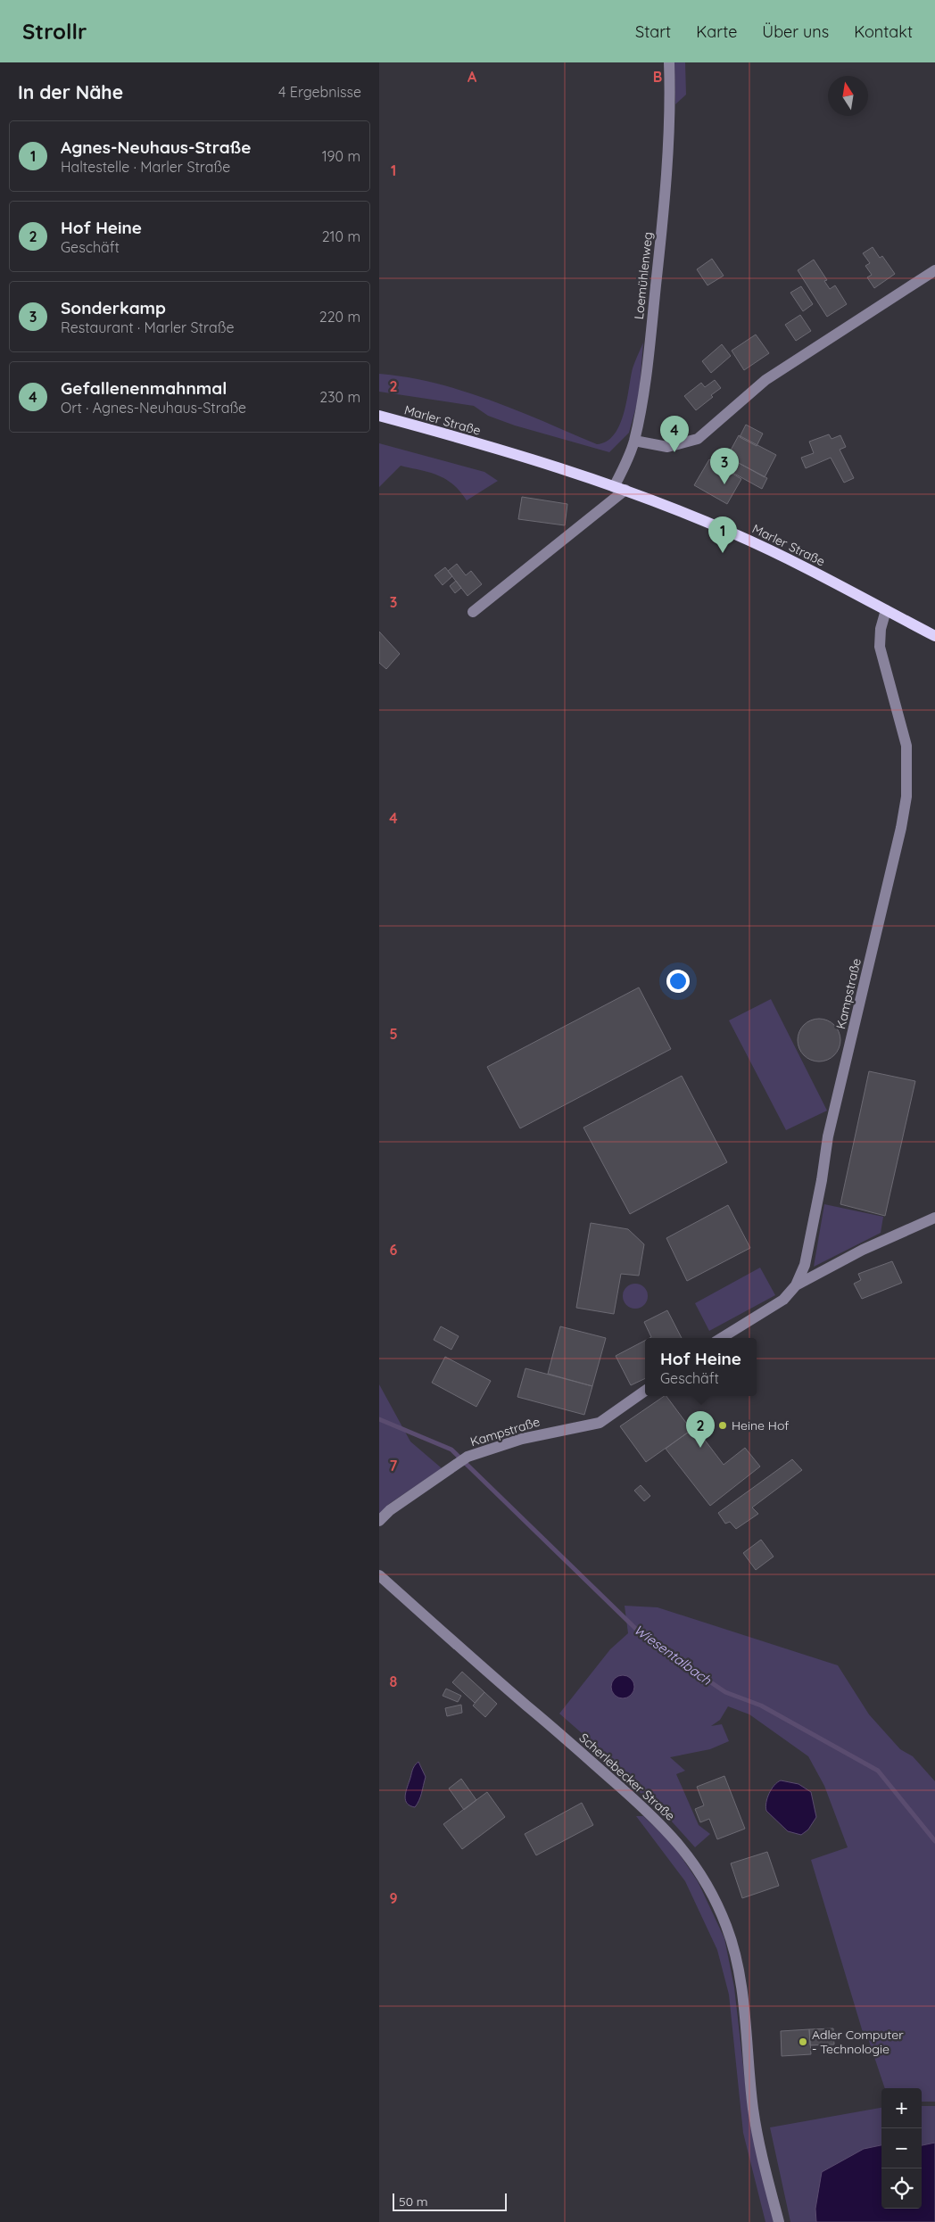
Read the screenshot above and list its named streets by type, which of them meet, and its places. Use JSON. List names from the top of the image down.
{
  "streets": {
    "main road": ["Marler Straße"],
    "street": ["Loemühlenweg", "Kampstraße", "Scherlebecker Straße"]
  },
  "crossings": [
    ["Loemühlenweg", "Marler Straße"],
    ["Marler Straße", "Kampstraße"]
  ],
  "water": ["Wiesentalbach"],
  "places": ["Heine Hof", "Adler Computer - Technologie"],
  "scale_bar": "50 m",
  "north": "top",
  "page": {
    "header": "Strollr",
    "nav": [
      "Start",
      "Karte",
      "Über uns",
      "Kontakt"
    ],
    "heading": ["In der Nähe", "4 Ergebnisse"],
    "list": [
      {
        "mark": "1",
        "name": "Agnes-Neuhaus-Straße",
        "note": "Haltestelle · Marler Straße",
        "value": "190 m"
      },
      {
        "mark": "2",
        "name": "Hof Heine",
        "note": "Geschäft",
        "value": "210 m"
      },
      {
        "mark": "3",
        "name": "Sonderkamp",
        "note": "Restaurant · Marler Straße",
        "value": "220 m"
      },
      {
        "mark": "4",
        "name": "Gefallenenmahnmal",
        "note": "Ort · Agnes-Neuhaus-Straße",
        "value": "230 m"
      }
    ],
    "pins": [
      "4",
      "3",
      "1",
      "2"
    ],
    "popup": ["Hof Heine", "Geschäft"],
    "map_buttons": ["+", "−"],
    "scale": "50 m"
  },
  "grid": {
    "columns": ["A", "B"],
    "rows": [
      "1",
      "2",
      "3",
      "4",
      "5",
      "6",
      "7",
      "8",
      "9"
    ]
  }
}
